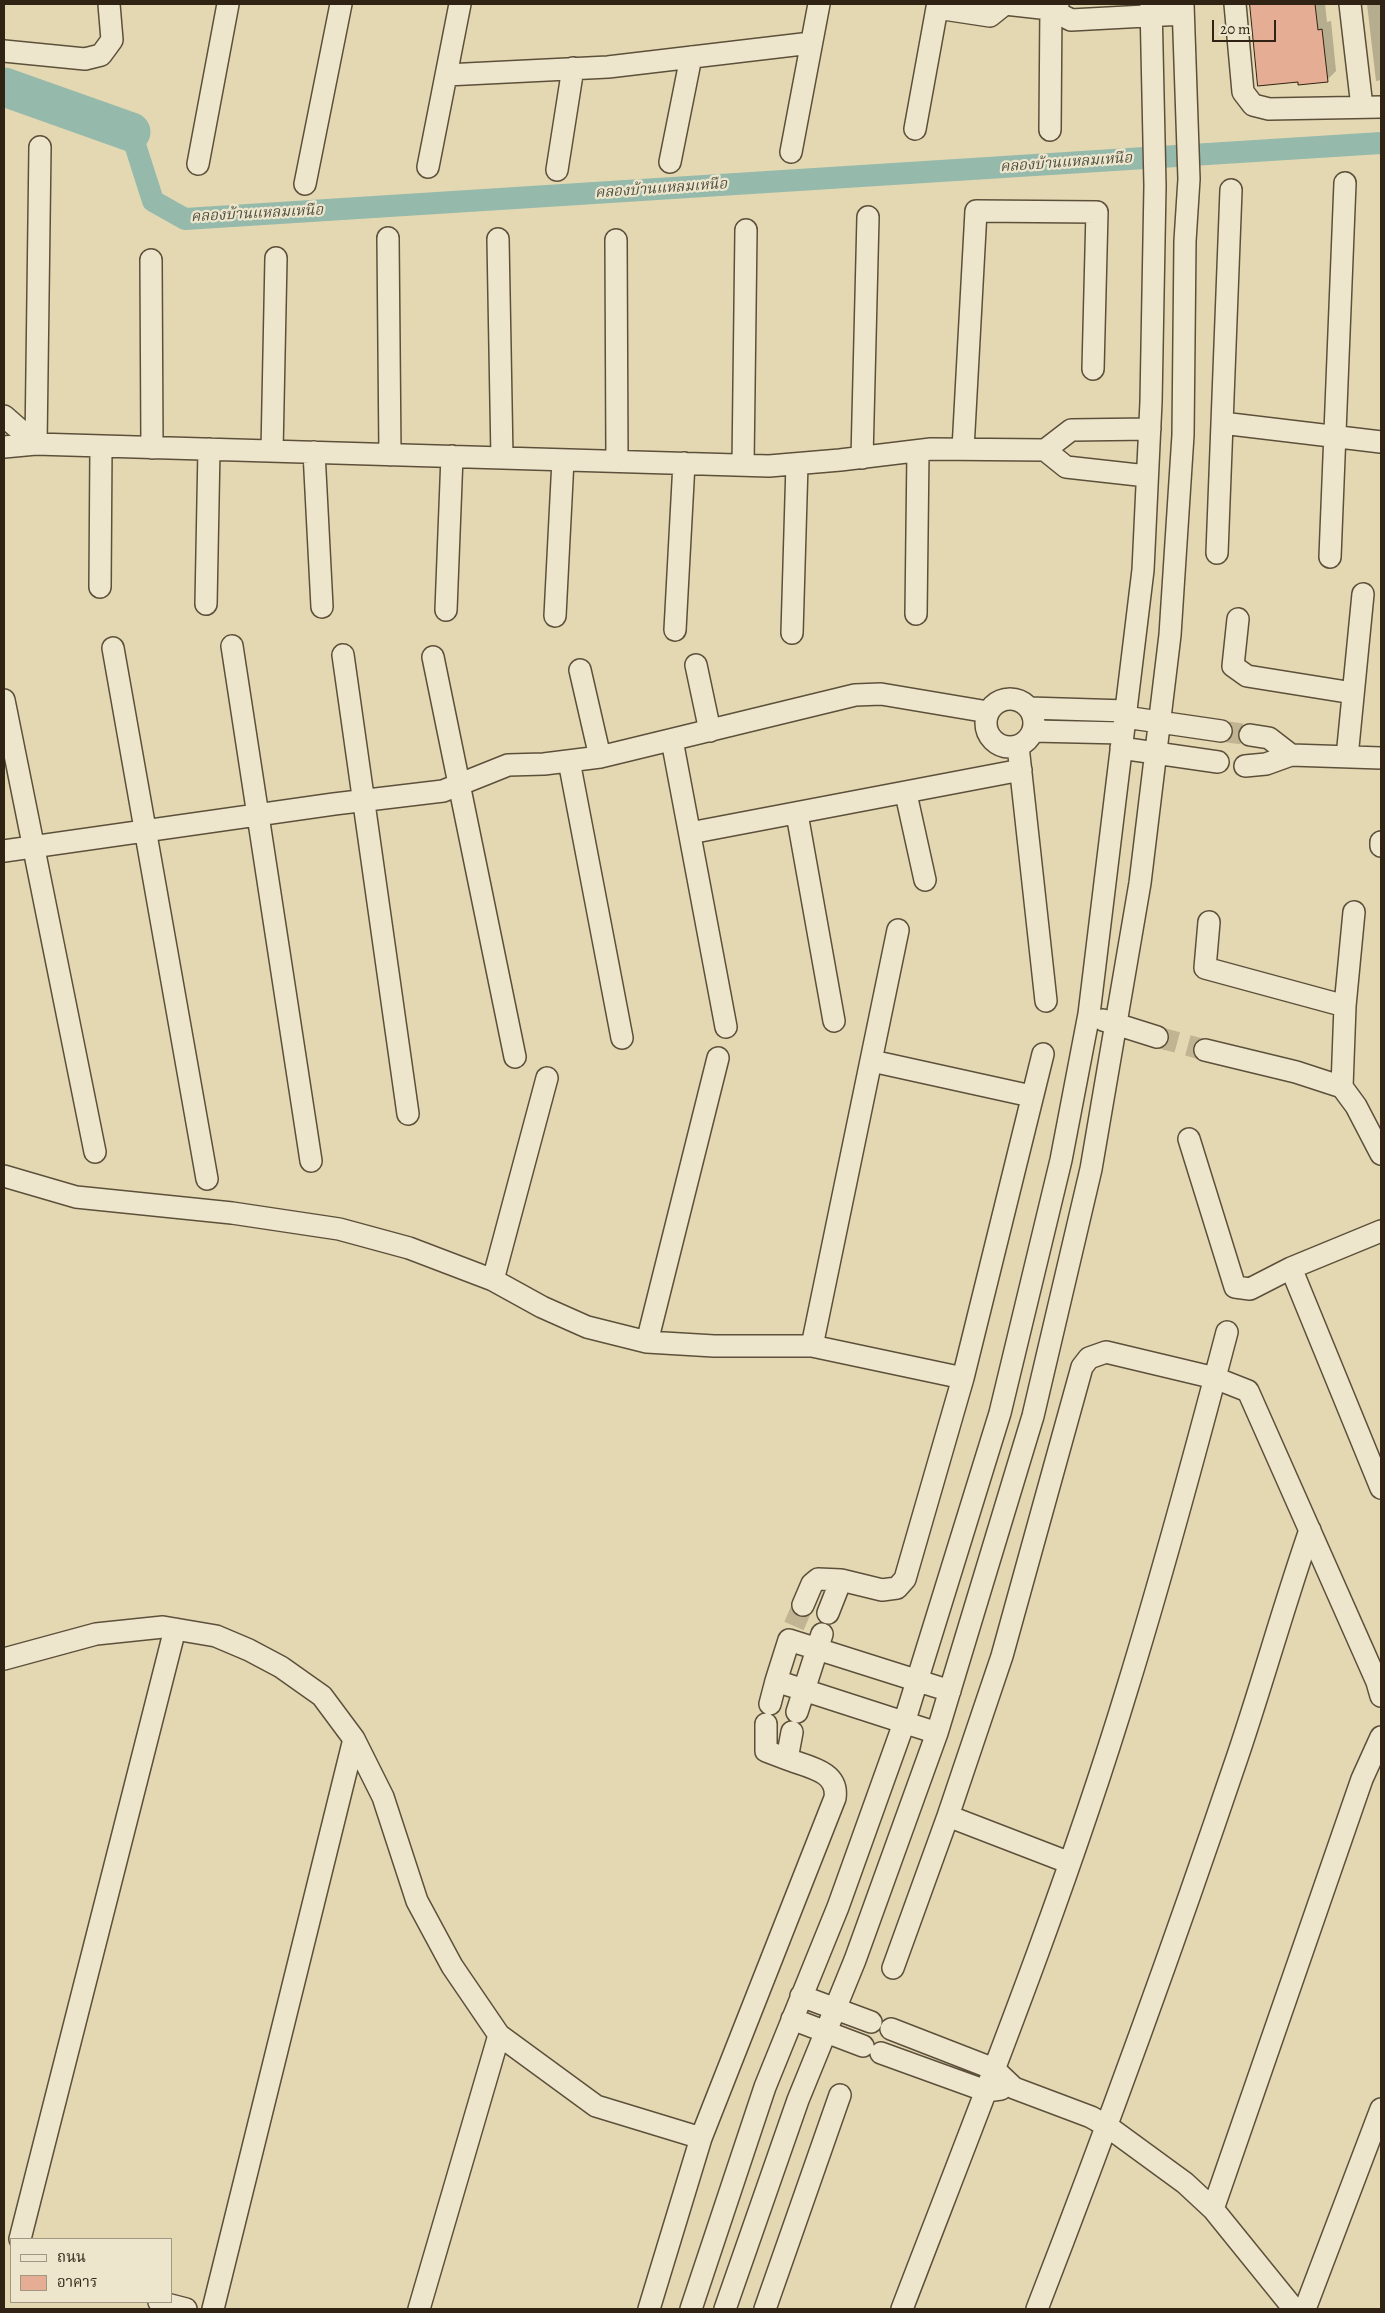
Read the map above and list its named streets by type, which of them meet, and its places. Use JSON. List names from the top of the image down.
{
  "water": ["คลองบ้านแหลมเหนือ"],
  "legend": ["ถนน", "อาคาร"],
  "scale_bar": "20 m"
}
